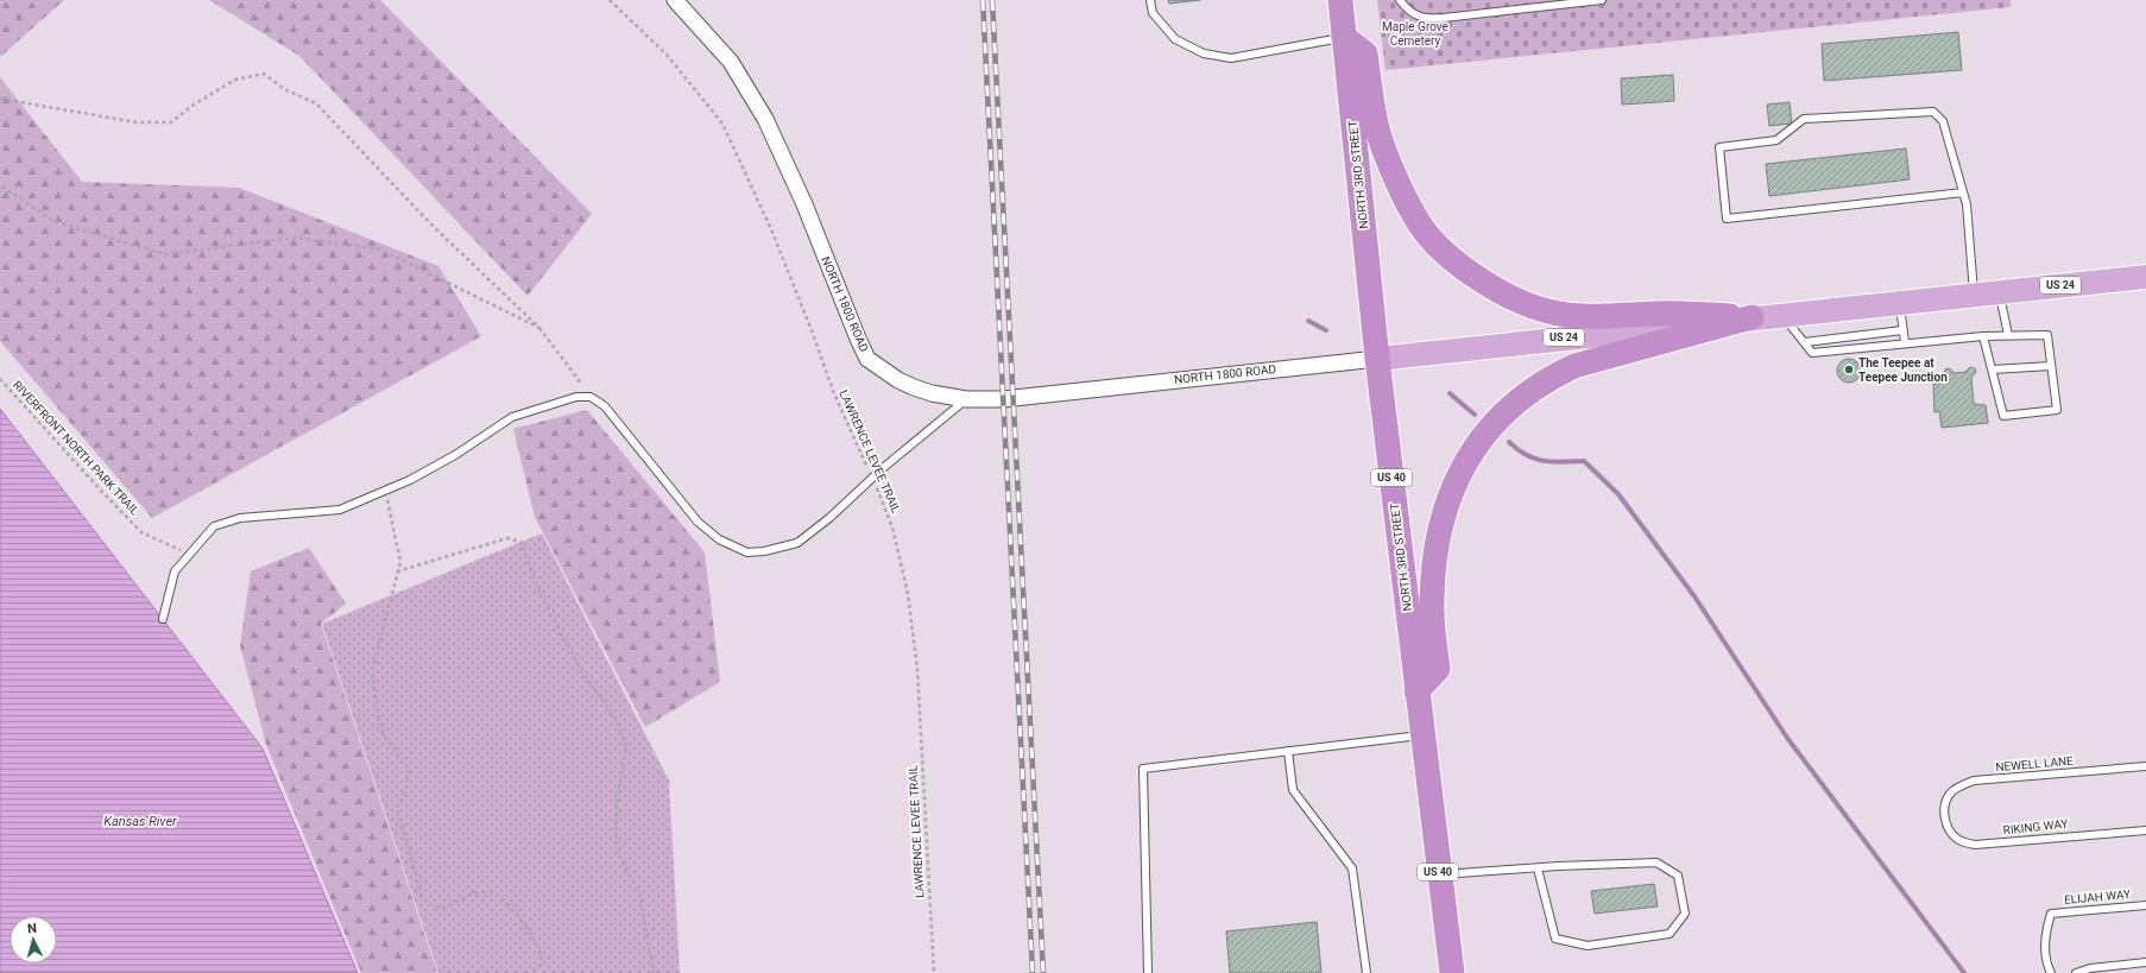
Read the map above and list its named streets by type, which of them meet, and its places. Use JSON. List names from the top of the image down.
{
  "streets": {
    "highway": ["NORTH 3RD STREET", "US 40"],
    "main road": ["US 24"],
    "street": ["NORTH 1800 ROAD"],
    "lane": ["NEWELL LANE", "RIKING WAY", "ELIJAH WAY"],
    "path": ["RIVERFRONT NORTH PARK TRAIL", "LAWRENCE LEVEE TRAIL"]
  },
  "crossings": [
    ["NORTH 3RD STREET", "US 24"],
    ["NORTH 3RD STREET", "NORTH 1800 ROAD"],
    ["US 24", "NORTH 1800 ROAD"],
    ["NEWELL LANE", "RIKING WAY"]
  ],
  "water": ["Kansas River"],
  "parks": ["Maple Grove Cemetery"],
  "places": ["The Teepee at Teepee Junction"],
  "north": "top"
}
